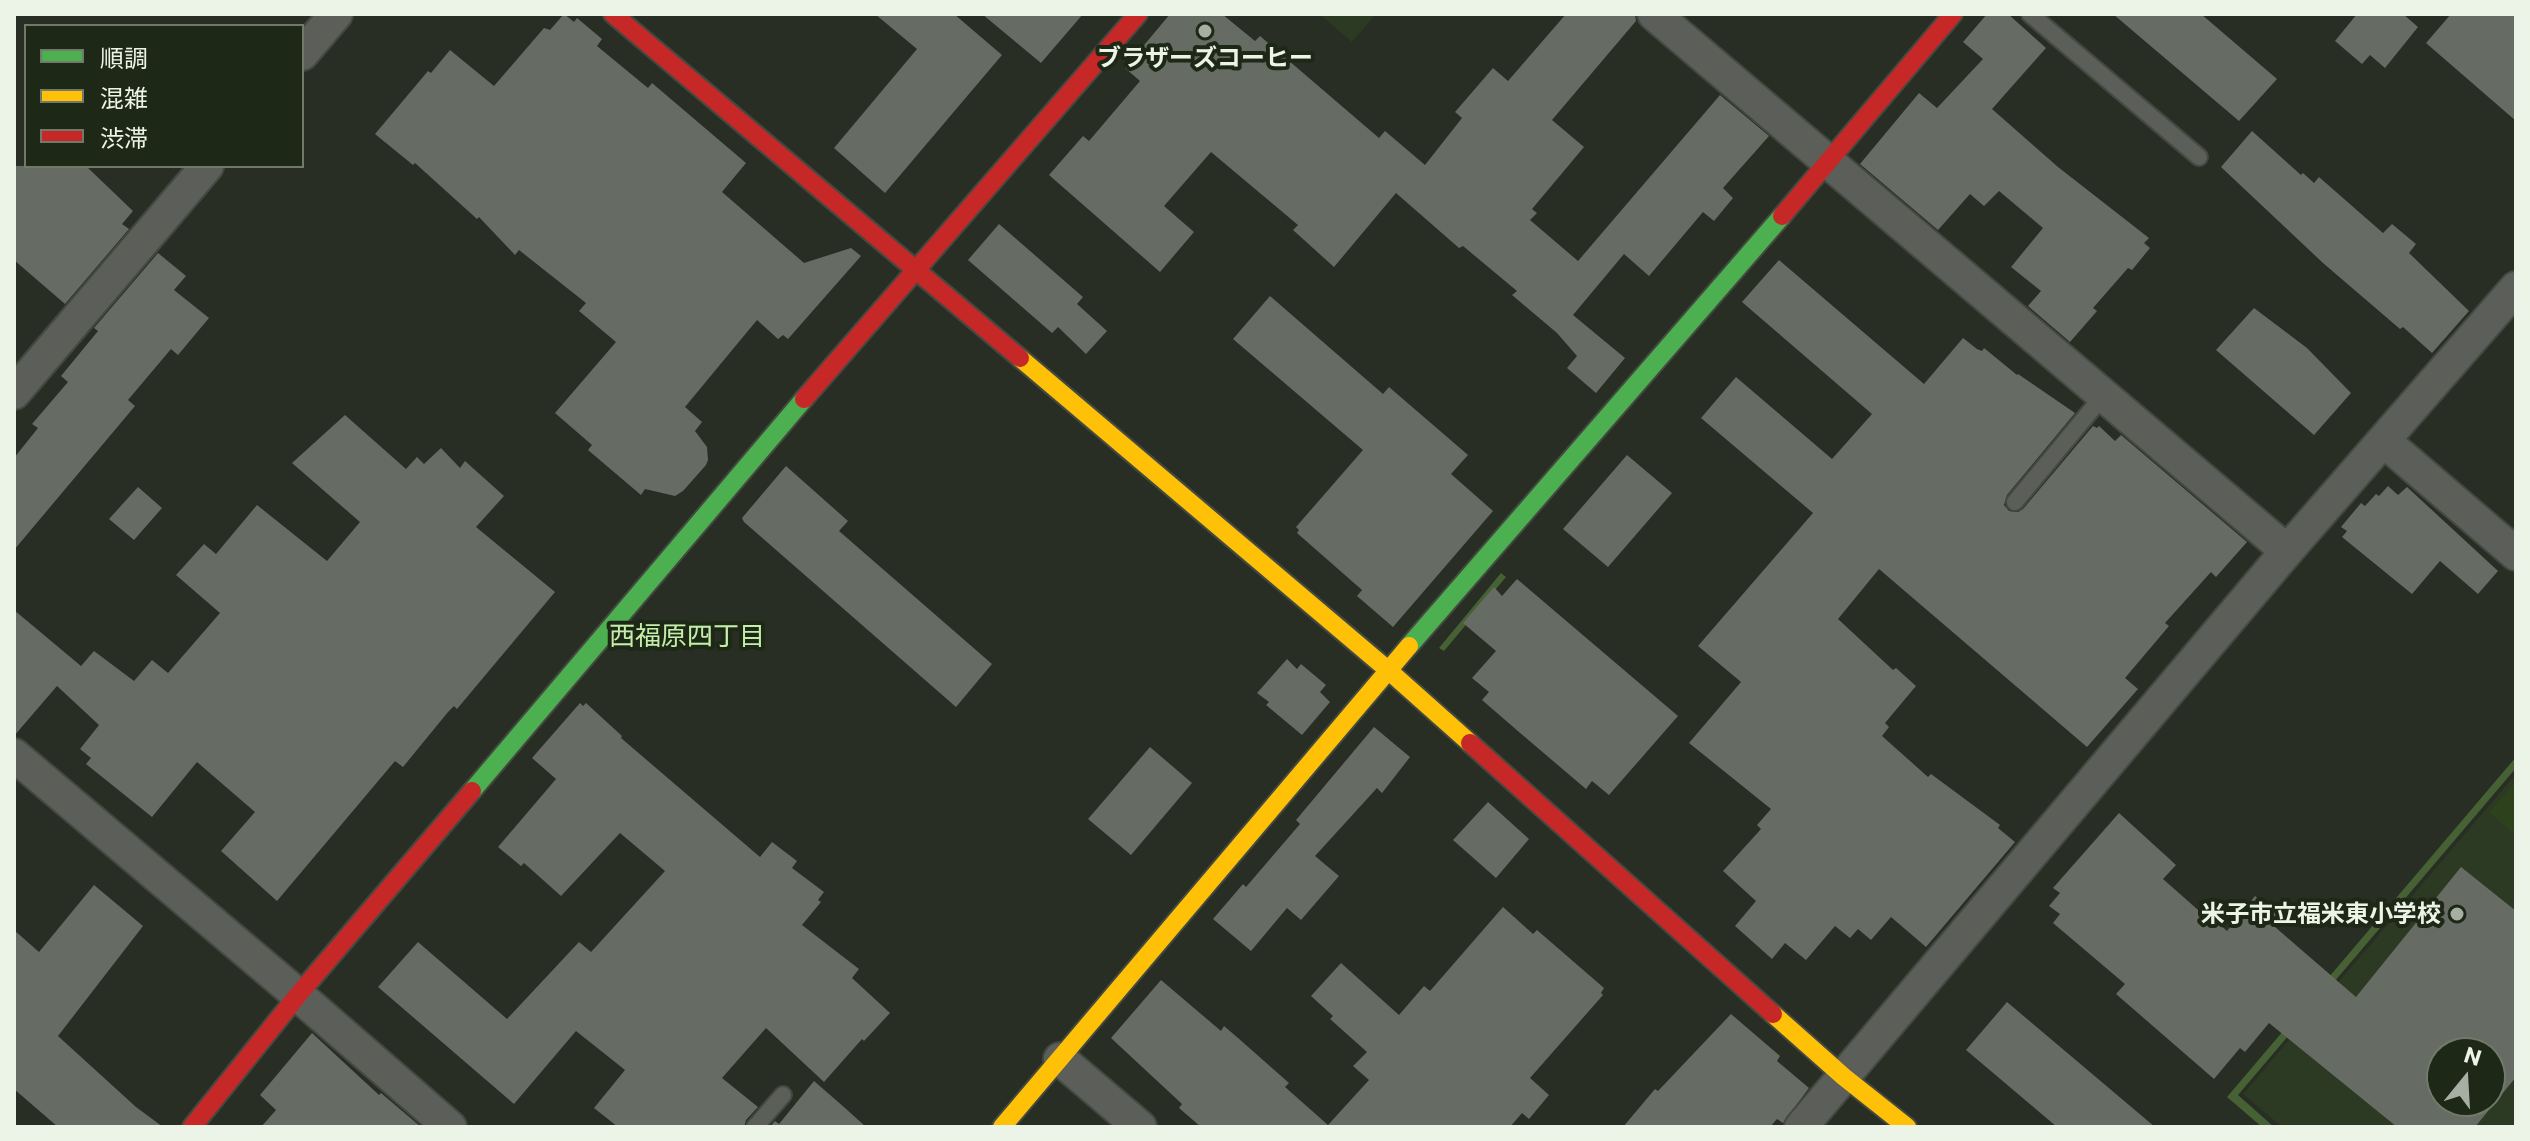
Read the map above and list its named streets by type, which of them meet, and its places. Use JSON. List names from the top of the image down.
{
  "districts": ["西福原四丁目"],
  "places": ["ブラザーズコーヒー", "米子市立福米東小学校"],
  "legend": ["順調", "混雑", "渋滞"],
  "north": "top"
}
